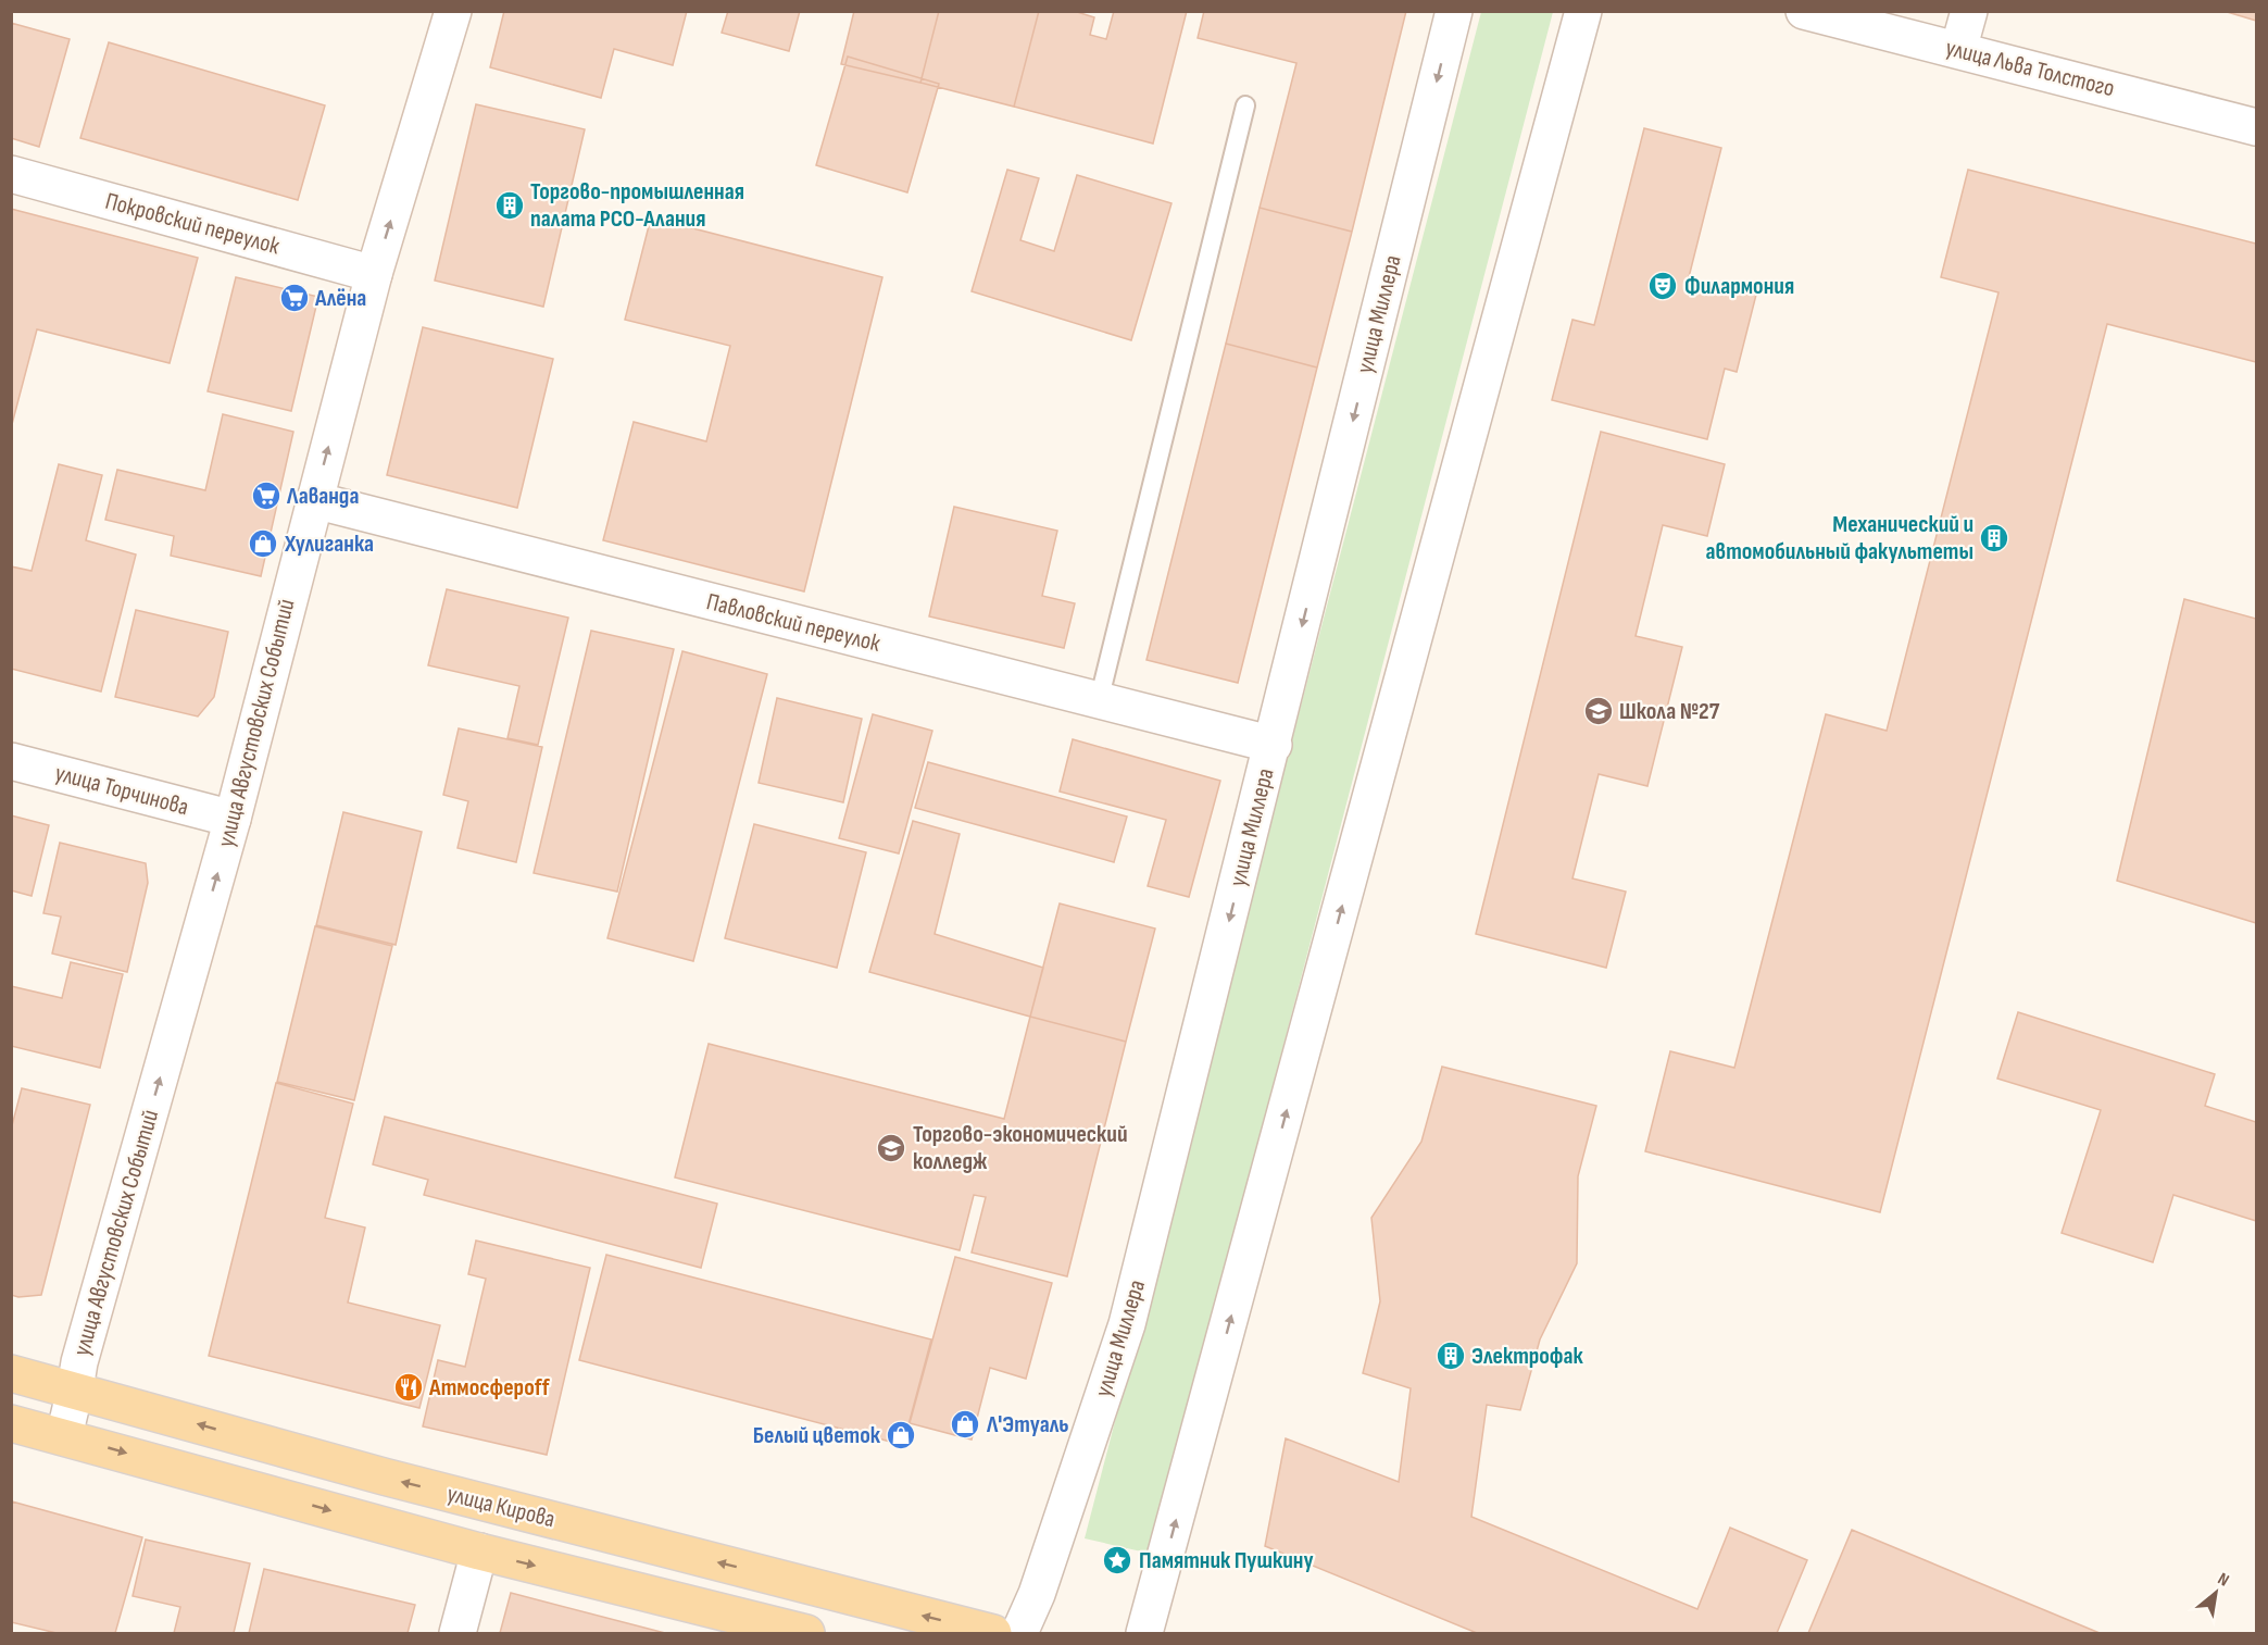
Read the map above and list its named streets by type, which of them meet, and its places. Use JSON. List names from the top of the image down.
{
  "streets": {
    "main road": ["улица Кирова"],
    "street": [
      "улица Льва Толстого",
      "Покровский переулок",
      "улица Миллера",
      "Павловский переулок",
      "улица Августовских Событий",
      "улица Торчинова"
    ]
  },
  "crossings": [
    ["Покровский переулок", "улица Августовских Событий"],
    ["улица Миллера", "Павловский переулок"],
    ["Павловский переулок", "улица Августовских Событий"],
    ["улица Августовских Событий", "улица Торчинова"],
    ["улица Августовских Событий", "улица Кирова"]
  ],
  "one_way": ["улица Августовских Событий"],
  "places": {
    "building": ["Торгово-промышленная палата РСО-Алания", "Механический и автомобильный факультеты", "Электрофак"],
    "theatre": ["Филармония"],
    "supermarket": ["Алёна", "Лаванда"],
    "shop": ["Хулиганка", "Л'Этуаль", "Белый цветок"],
    "school or university": ["Школа №27", "Торгово-экономический колледж"],
    "restaurant": ["Атмосферoff"],
    "place": ["Памятник Пушкину"]
  },
  "north": "top right"
}
